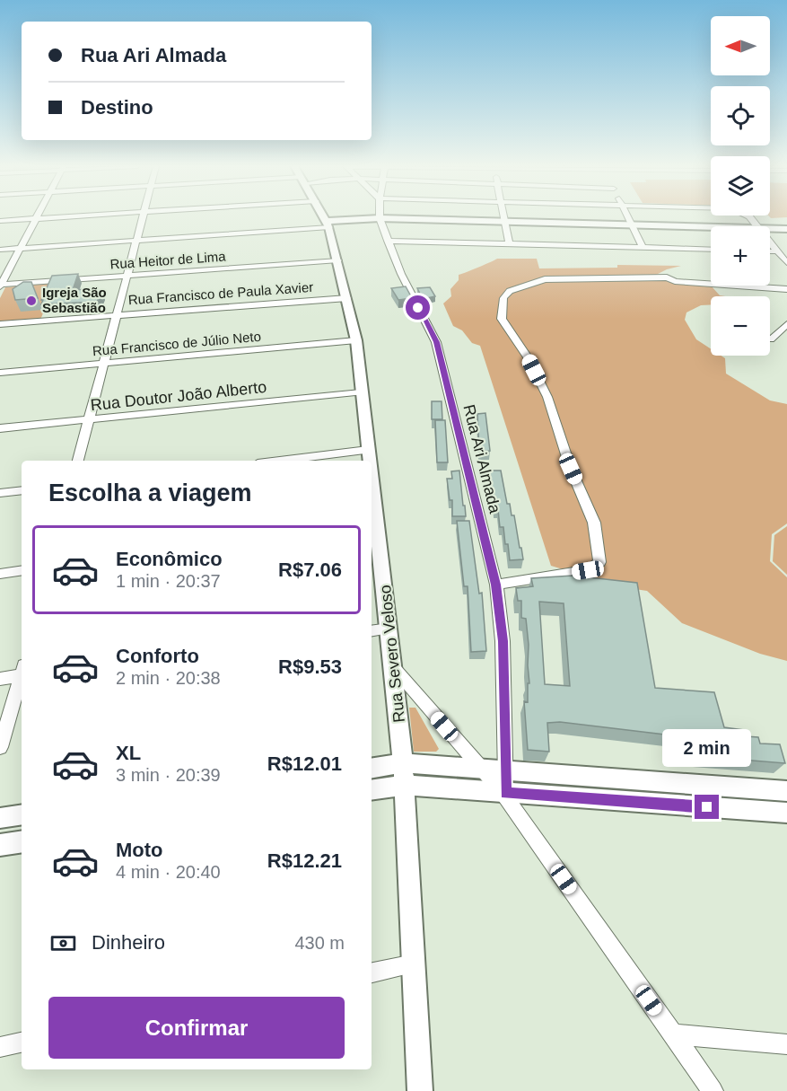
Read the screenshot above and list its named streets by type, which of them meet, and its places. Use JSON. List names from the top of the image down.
{
  "streets": {
    "street": [
      "Rua Heitor de Lima",
      "Rua Francisco de Paula Xavier",
      "Rua Francisco de Júlio Neto",
      "Rua Doutor João Alberto",
      "Rua Ari Almada",
      "Rua Severo Veloso"
    ]
  },
  "crossings": [
    ["Rua Heitor de Lima", "Rua Severo Veloso"],
    ["Rua Francisco de Paula Xavier", "Rua Severo Veloso"],
    ["Rua Francisco de Júlio Neto", "Rua Severo Veloso"],
    ["Rua Doutor João Alberto", "Rua Severo Veloso"]
  ],
  "places": ["Igreja São Sebastião"],
  "north": "left",
  "page": {
    "map_buttons": ["+", "−"],
    "banner": ["Rua Ari Almada", "Destino"],
    "heading": "Escolha a viagem",
    "list": [
      {
        "name": "Econômico",
        "note": "1 min · 20:37",
        "value": "R$7.06"
      },
      {
        "name": "Conforto",
        "note": "2 min · 20:38",
        "value": "R$9.53"
      },
      {
        "name": "XL",
        "note": "3 min · 20:39",
        "value": "R$12.01"
      },
      {
        "name": "Moto",
        "note": "4 min · 20:40",
        "value": "R$12.21"
      }
    ],
    "bubble": "2 min",
    "pay": ["Dinheiro", "430 m"],
    "buttons": "Confirmar"
  }
}
